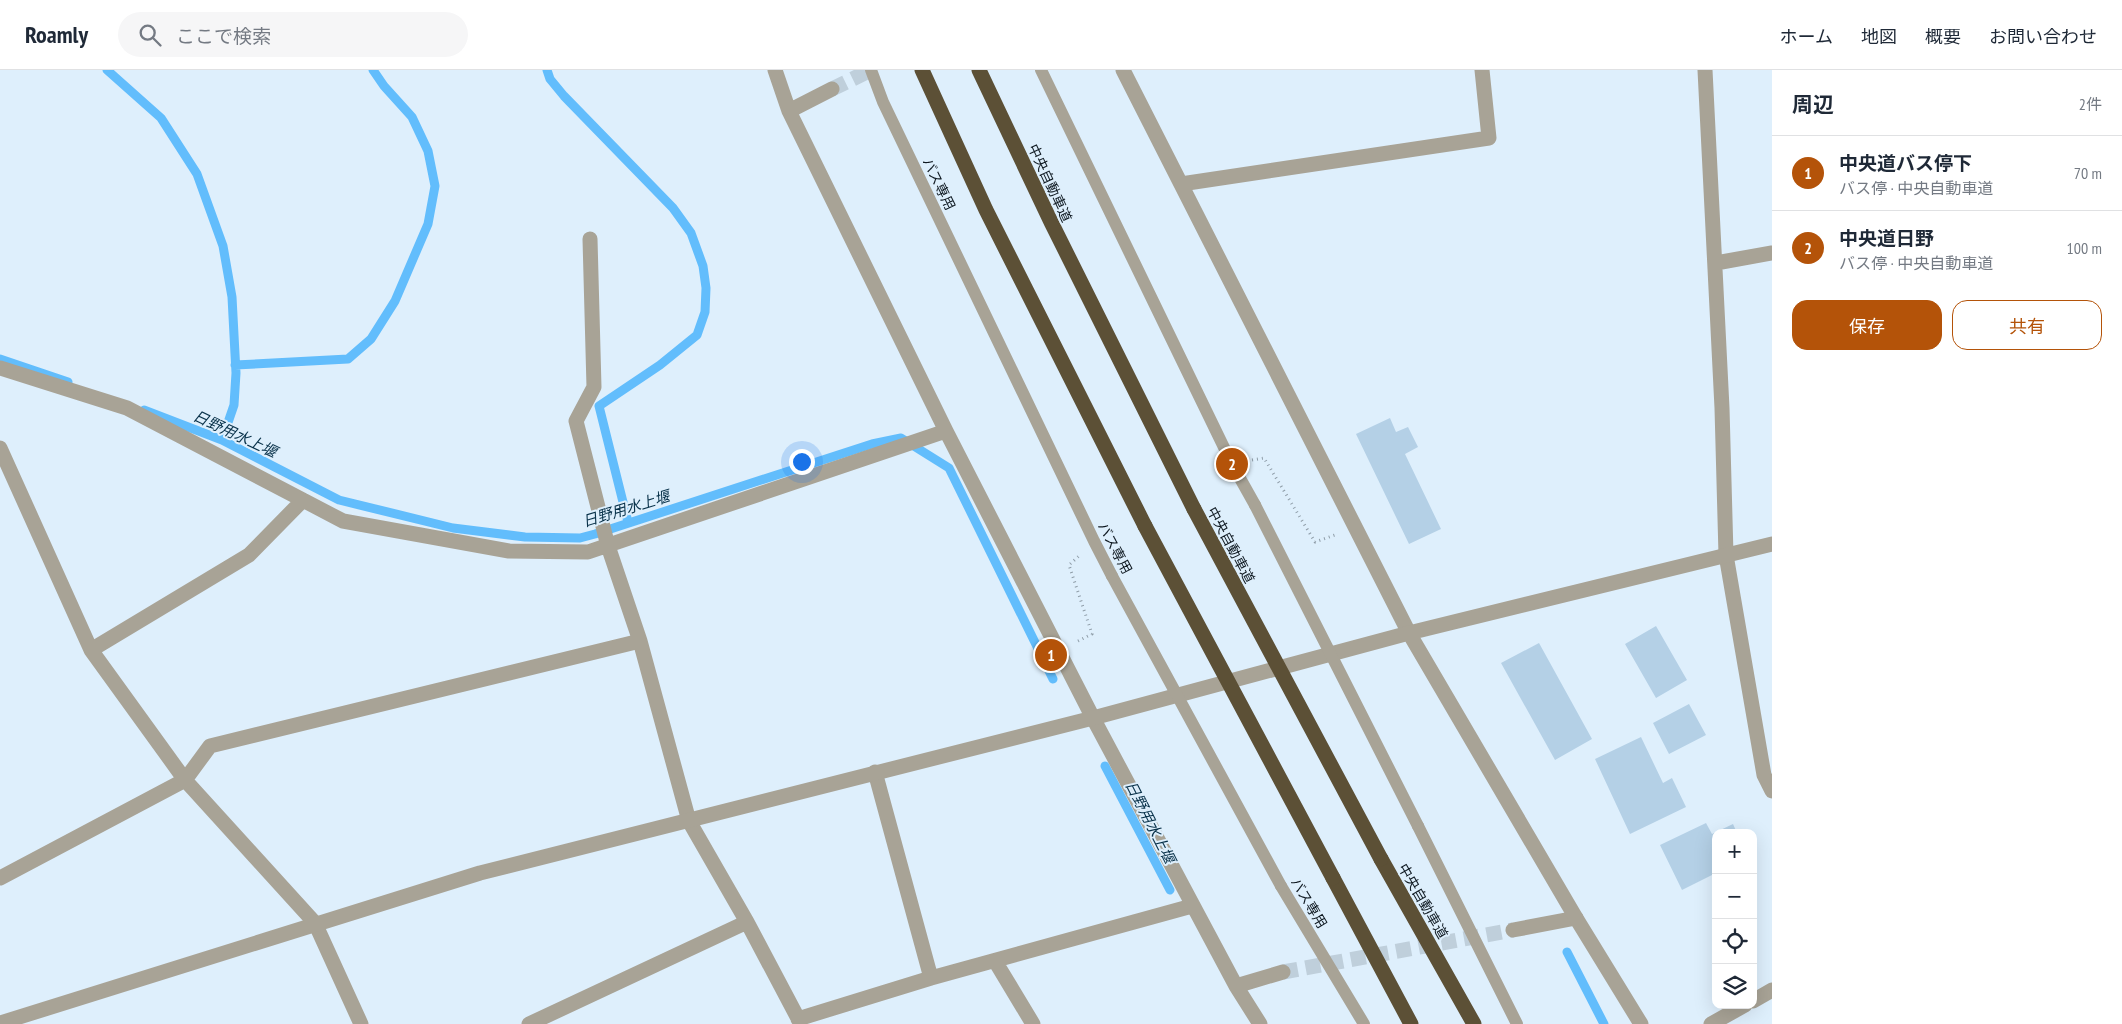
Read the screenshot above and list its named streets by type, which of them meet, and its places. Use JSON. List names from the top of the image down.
{
  "streets": {
    "highway": ["中央自動車道"],
    "lane": ["バス専用"]
  },
  "water": ["日野用水上堰"],
  "page": {
    "header": "Roamly",
    "search": "ここで検索",
    "nav": [
      "ホーム",
      "地図",
      "概要",
      "お問い合わせ"
    ],
    "heading": ["周辺", "2件"],
    "list": [
      {
        "mark": "1",
        "name": "中央道バス停下",
        "note": "バス停 · 中央自動車道",
        "value": "70 m"
      },
      {
        "mark": "2",
        "name": "中央道日野",
        "note": "バス停 · 中央自動車道",
        "value": "100 m"
      }
    ],
    "buttons": ["保存", "共有"],
    "pins": ["2", "1"],
    "map_buttons": ["+", "−"]
  }
}
